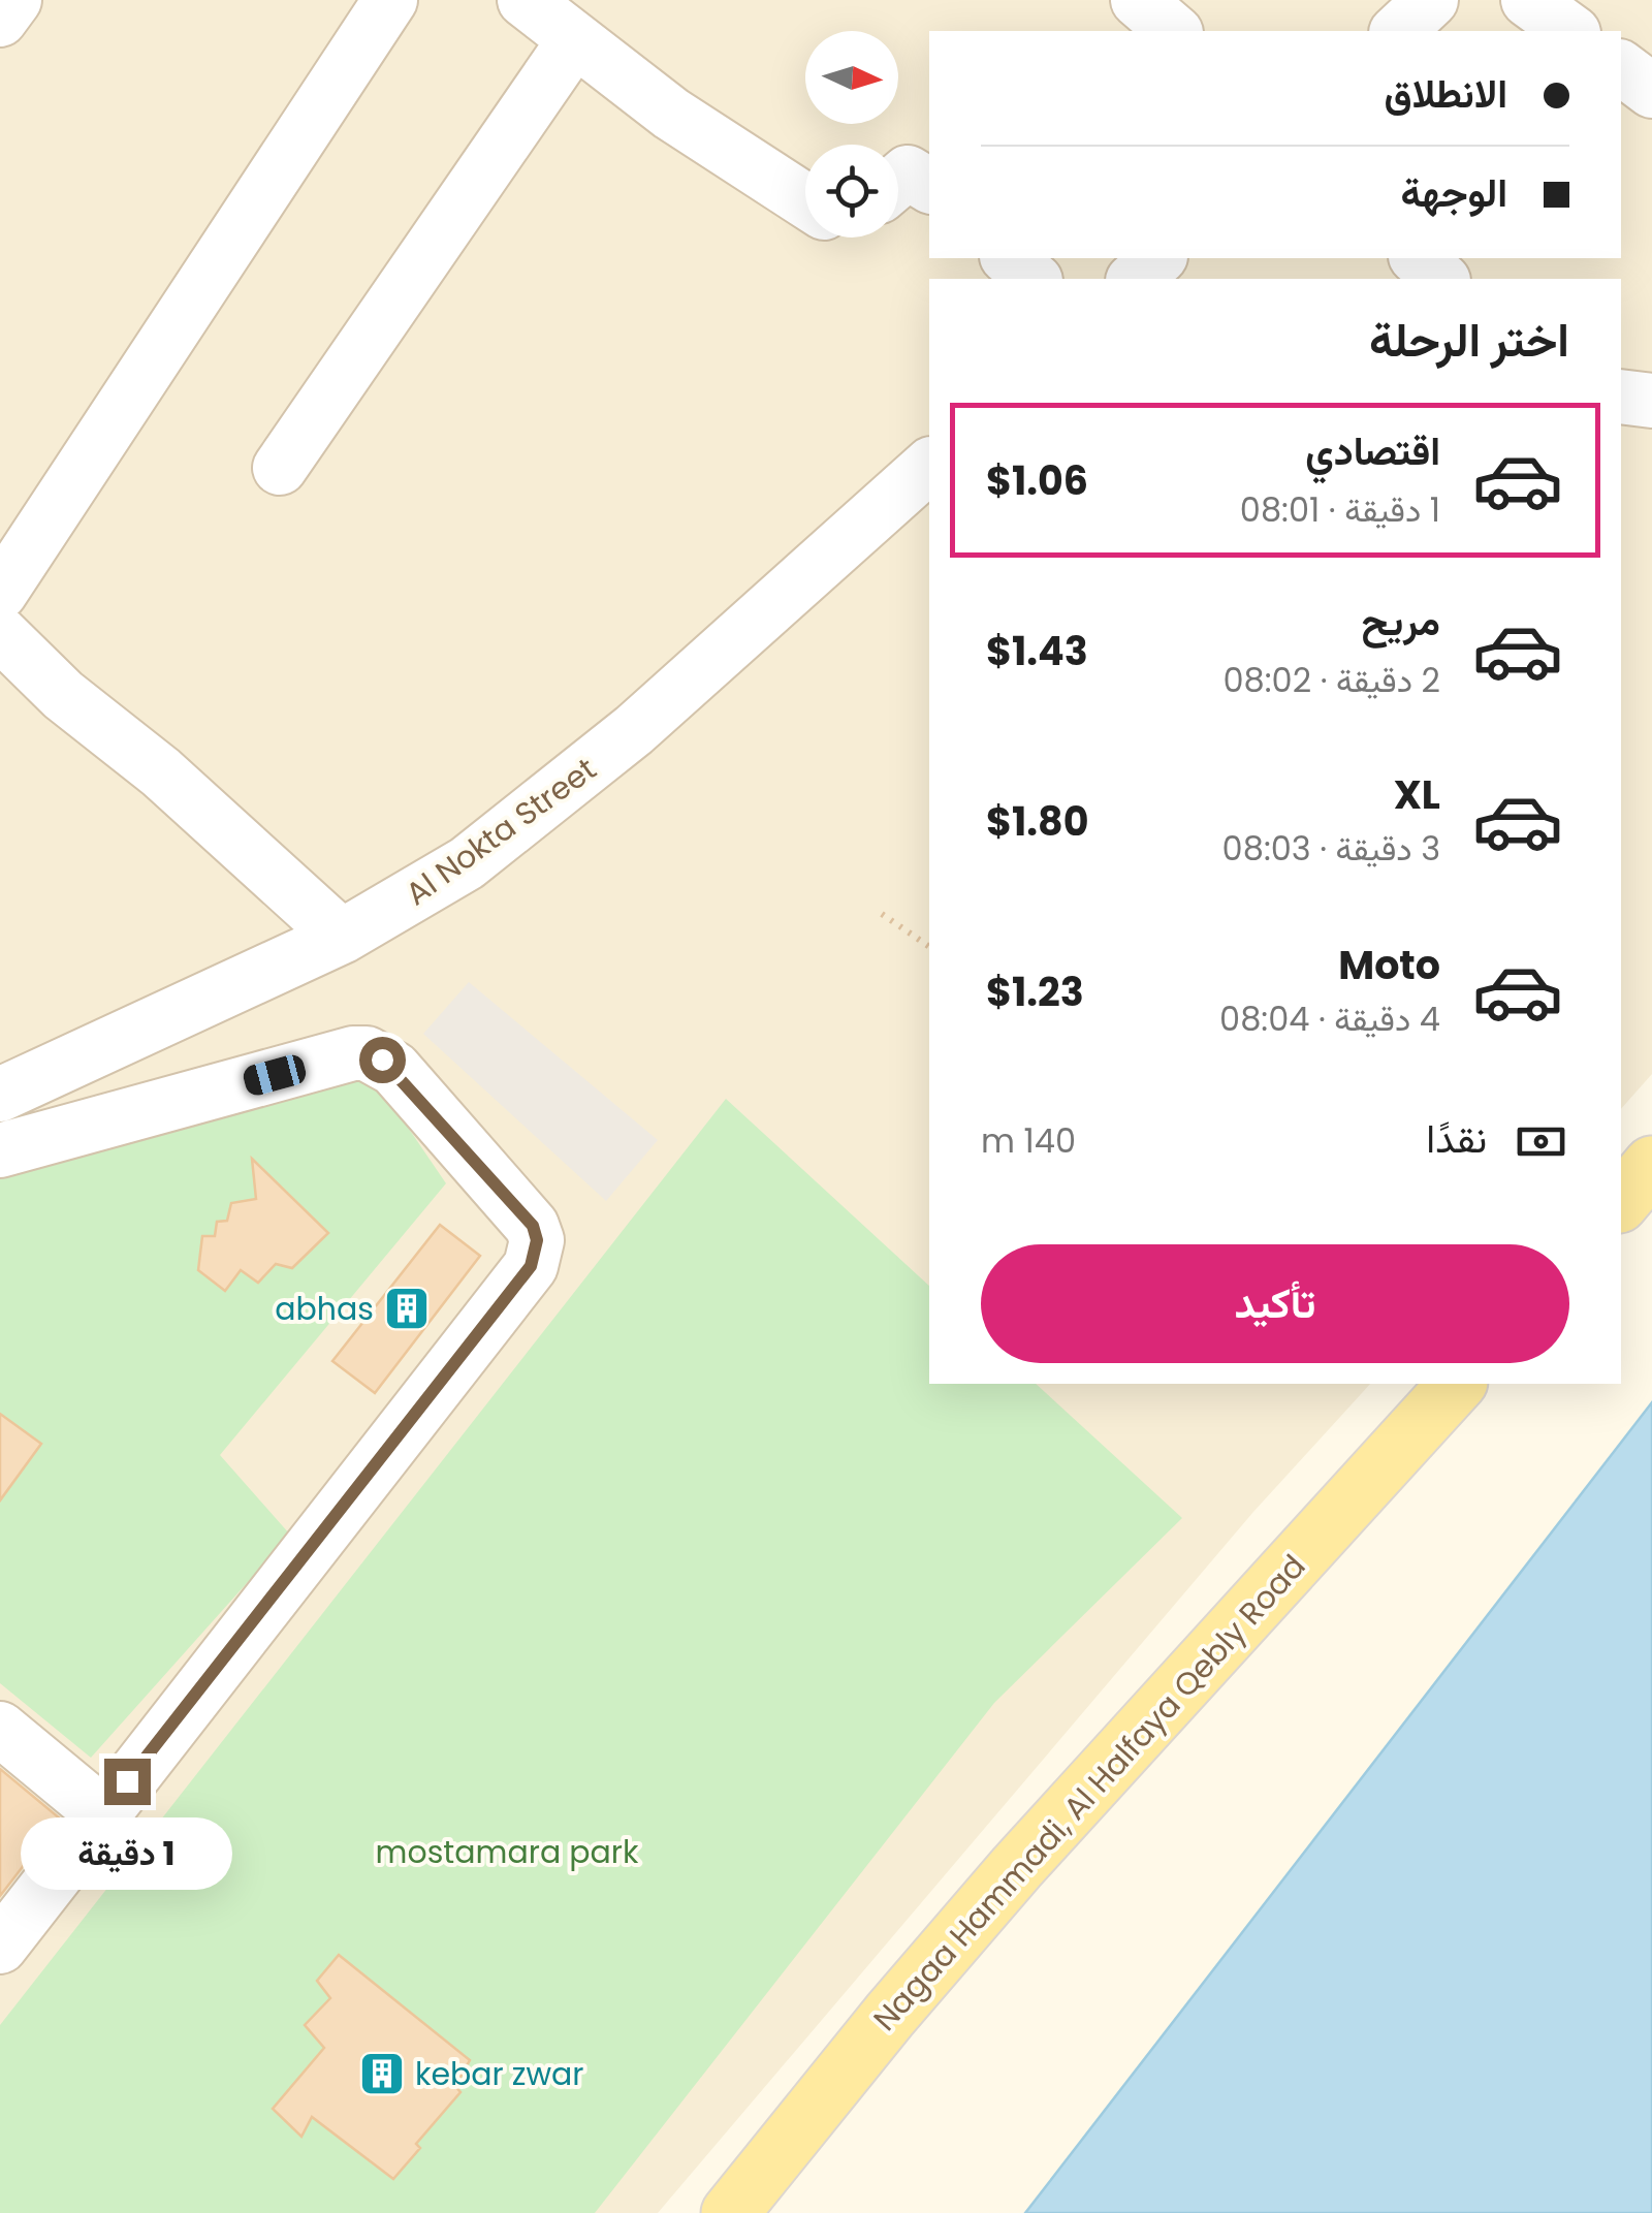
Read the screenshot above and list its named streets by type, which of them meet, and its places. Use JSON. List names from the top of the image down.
{
  "streets": {
    "main road": ["Nagaa Hammadi, Al Halfaya Qebly Road"],
    "street": ["Al Nokta Street"]
  },
  "parks": ["mostamara park"],
  "places": {
    "building": ["abhas", "kebar zwar"]
  },
  "north": "right",
  "page": {
    "banner": ["الانطلاق", "الوجهة"],
    "heading": "اختر الرحلة",
    "list": [
      {
        "name": "اقتصادي",
        "note": "1 دقيقة · 08:01",
        "value": "$1.06"
      },
      {
        "name": "مريح",
        "note": "2 دقيقة · 08:02",
        "value": "$1.43"
      },
      {
        "name": "XL",
        "note": "3 دقيقة · 08:03",
        "value": "$1.80"
      },
      {
        "name": "Moto",
        "note": "4 دقيقة · 08:04",
        "value": "$1.23"
      }
    ],
    "pay": ["نقدًا", "140 m"],
    "buttons": "تأكيد",
    "bubble": "1 دقيقة"
  }
}
